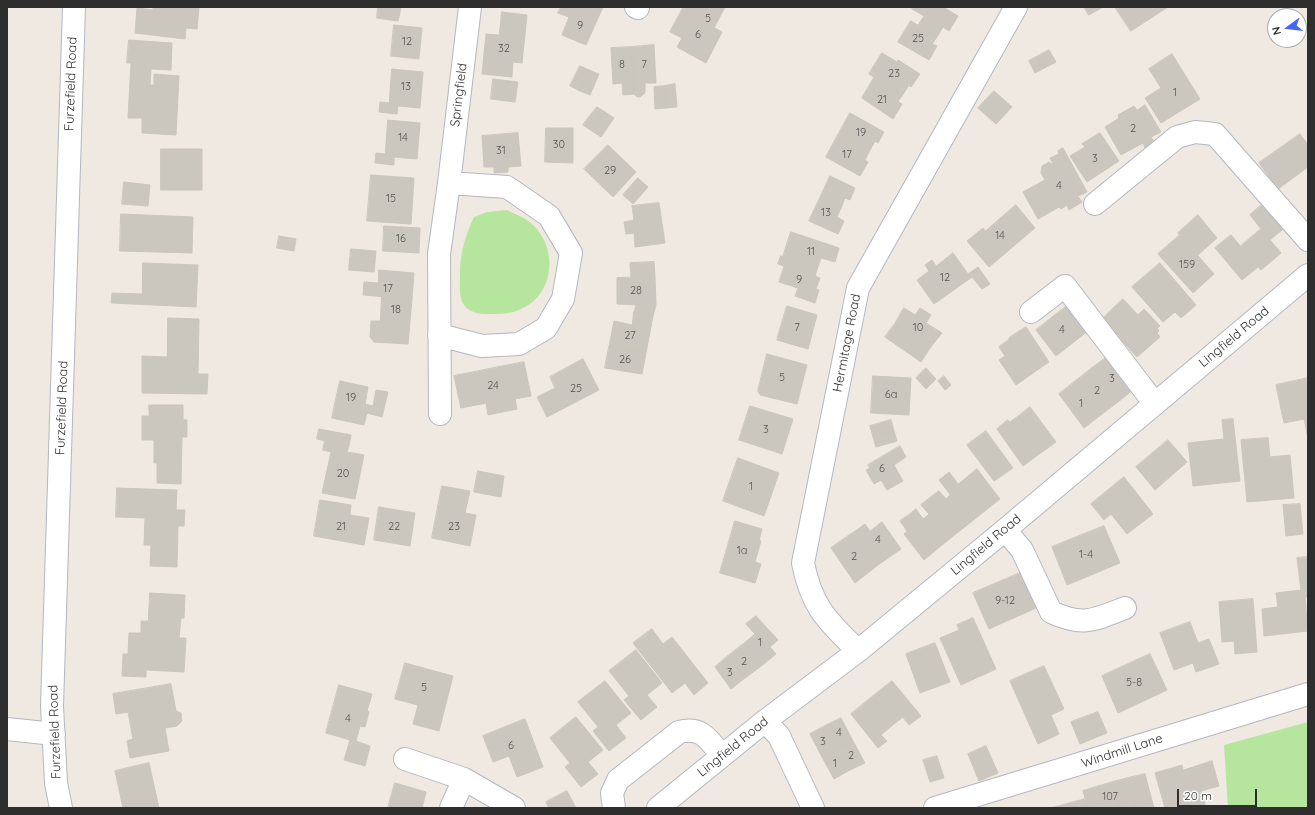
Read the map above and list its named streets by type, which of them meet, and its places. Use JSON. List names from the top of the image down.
{
  "streets": {
    "street": [
      "Furzefield Road",
      "Springfield",
      "Lingfield Road",
      "Hermitage Road",
      "Windmill Lane"
    ]
  },
  "crossings": [
    ["Lingfield Road", "Hermitage Road"]
  ],
  "house_numbers": [
    "5",
    "9",
    "6",
    "25",
    "12",
    "32",
    "8",
    "7",
    "23",
    "13",
    "1",
    "21",
    "2",
    "19",
    "14",
    "30",
    "31",
    "17",
    "3",
    "29",
    "4",
    "15",
    "13",
    "14",
    "16",
    "11",
    "159",
    "12",
    "9",
    "17",
    "28",
    "18",
    "7",
    "10",
    "4",
    "27",
    "26",
    "5",
    "3",
    "24",
    "25",
    "2",
    "6a",
    "19",
    "1",
    "3",
    "6",
    "20",
    "1",
    "21",
    "22",
    "23",
    "4",
    "1a",
    "1-4",
    "2",
    "9-12",
    "1",
    "2",
    "3",
    "5-8",
    "5",
    "4",
    "4",
    "3",
    "6",
    "2",
    "1",
    "107"
  ],
  "scale_bar": "20 m",
  "north": "left"
}
